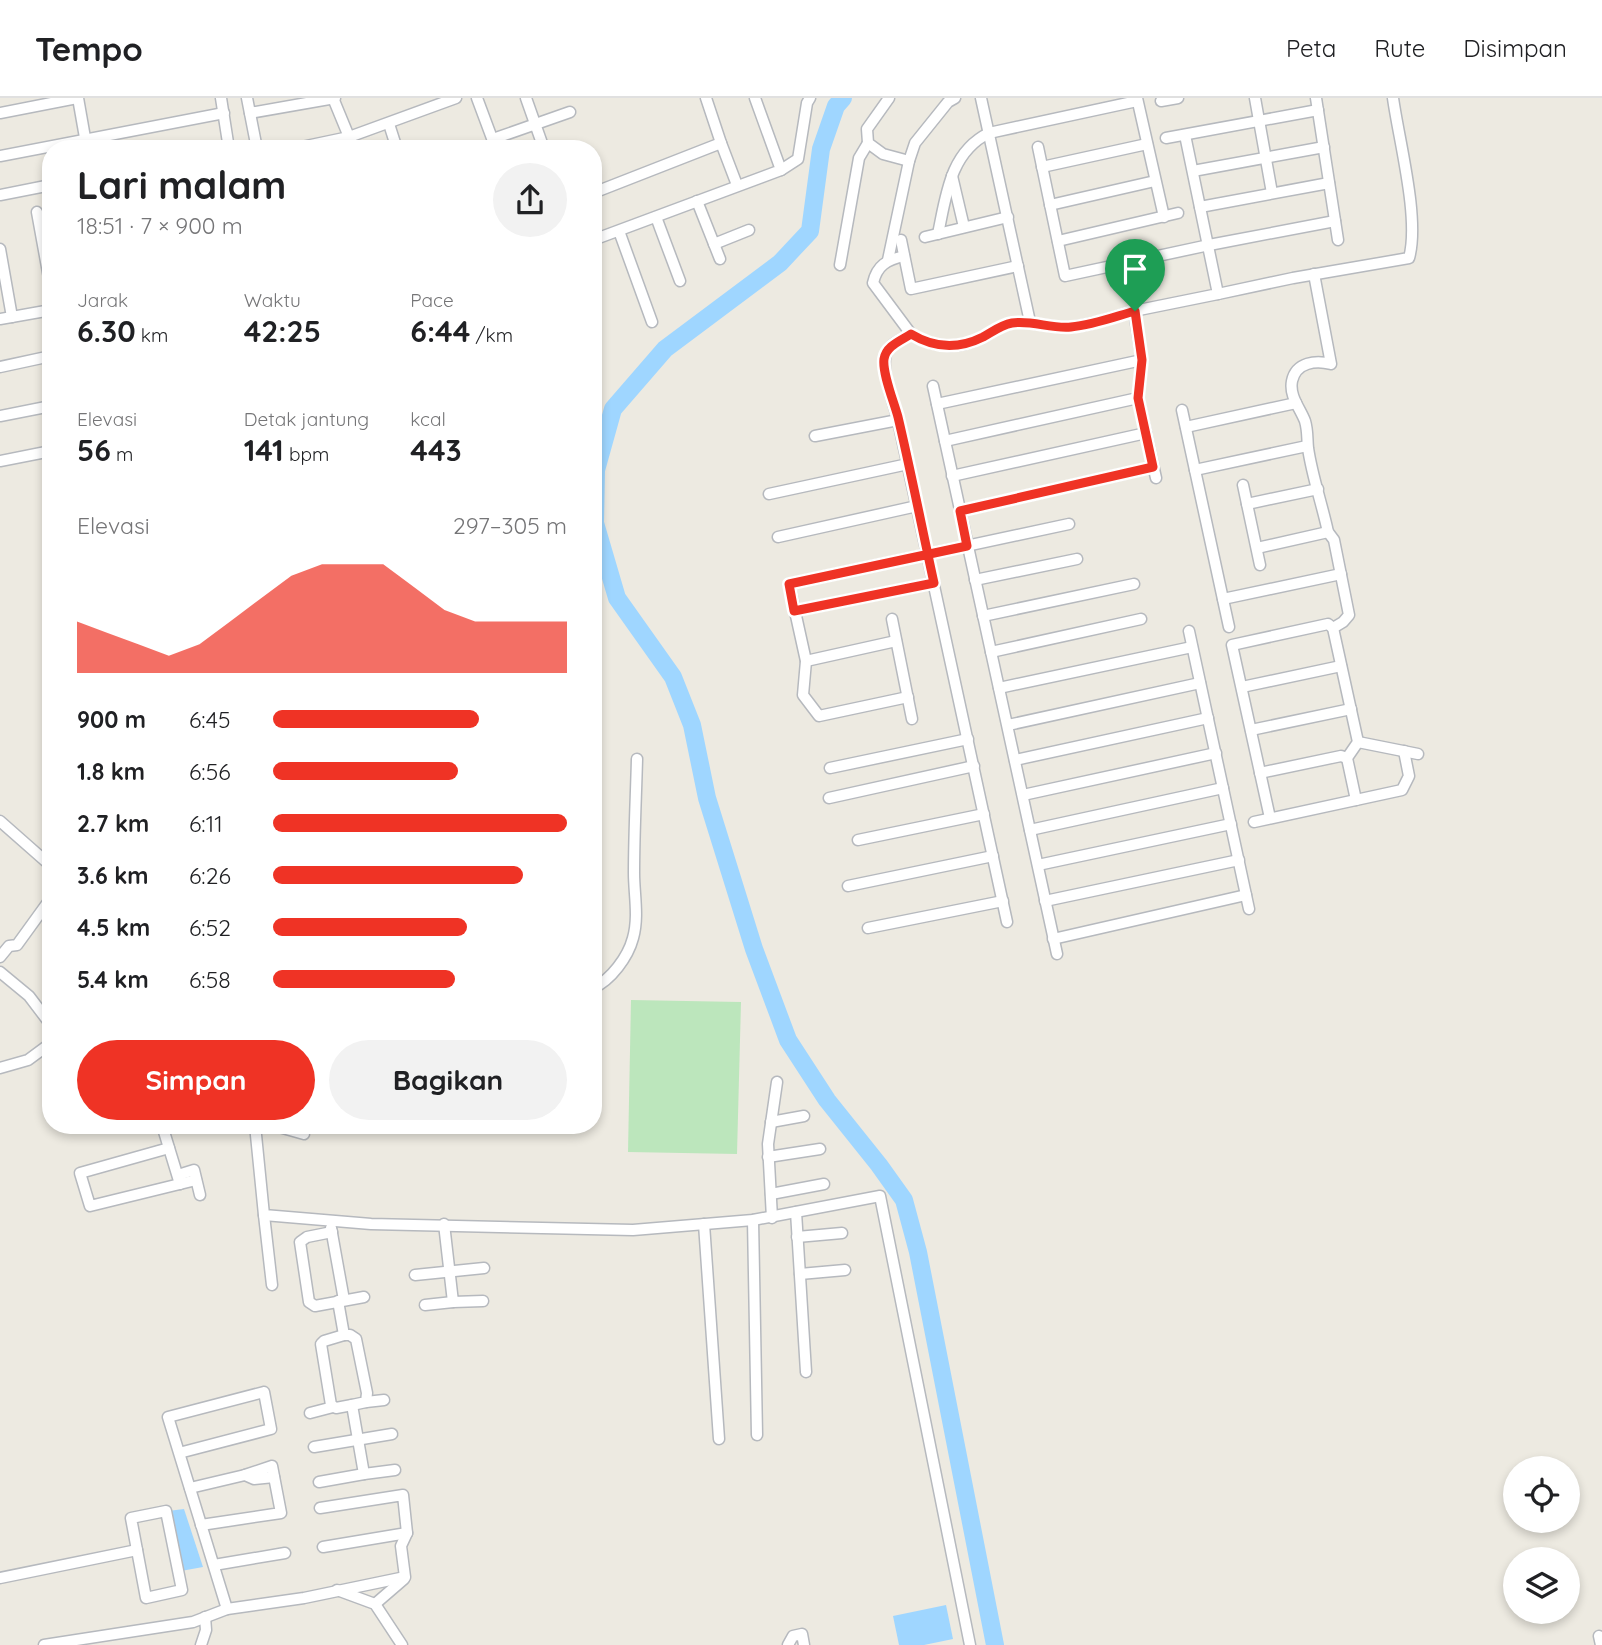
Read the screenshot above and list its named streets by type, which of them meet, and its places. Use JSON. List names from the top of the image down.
{
  "page": {
    "header": "Tempo",
    "nav": ["Peta", "Rute", "Disimpan"],
    "heading": ["Lari malam", "18:51 · 7 × 900 m"],
    "stats": [
      ["Jarak", "6.30 km"],
      ["Waktu", "42:25"],
      ["Pace", "6:44 /km"],
      ["Elevasi", "56 m"],
      ["Detak jantung", "141 bpm"],
      ["kcal", "443"]
    ],
    "chart": ["Elevasi", "297–305 m"],
    "list": [
      {
        "name": "900 m",
        "note": "6:45"
      },
      {
        "name": "1.8 km",
        "note": "6:56"
      },
      {
        "name": "2.7 km",
        "note": "6:11"
      },
      {
        "name": "3.6 km",
        "note": "6:26"
      },
      {
        "name": "4.5 km",
        "note": "6:52"
      },
      {
        "name": "5.4 km",
        "note": "6:58"
      }
    ],
    "buttons": ["Simpan", "Bagikan"]
  }
}
